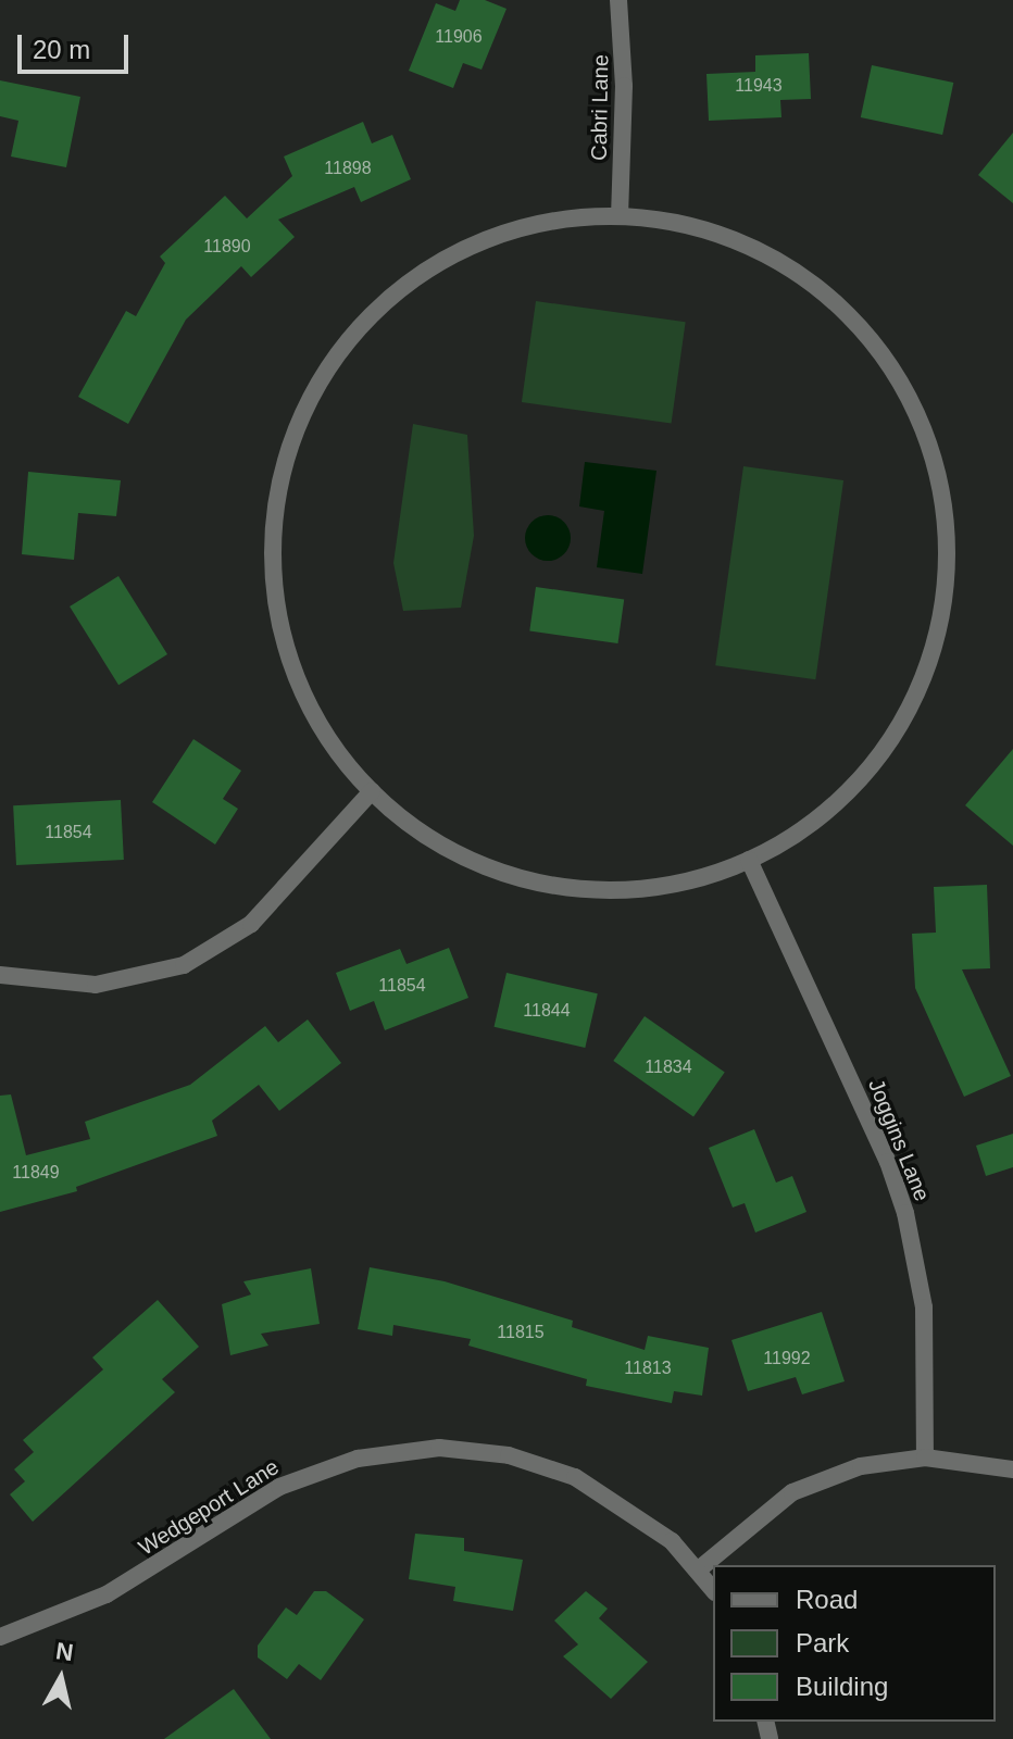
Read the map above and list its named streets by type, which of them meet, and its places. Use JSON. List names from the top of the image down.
{
  "streets": {
    "street": ["Cabri Lane", "Joggins Lane", "Wedgeport Lane"]
  },
  "house_numbers": [
    "11906",
    "11943",
    "11898",
    "11890",
    "11854",
    "11854",
    "11844",
    "11834",
    "11849",
    "11815",
    "11992",
    "11813"
  ],
  "legend": ["Road", "Park", "Building"],
  "scale_bar": "20 m",
  "north": "top"
}
